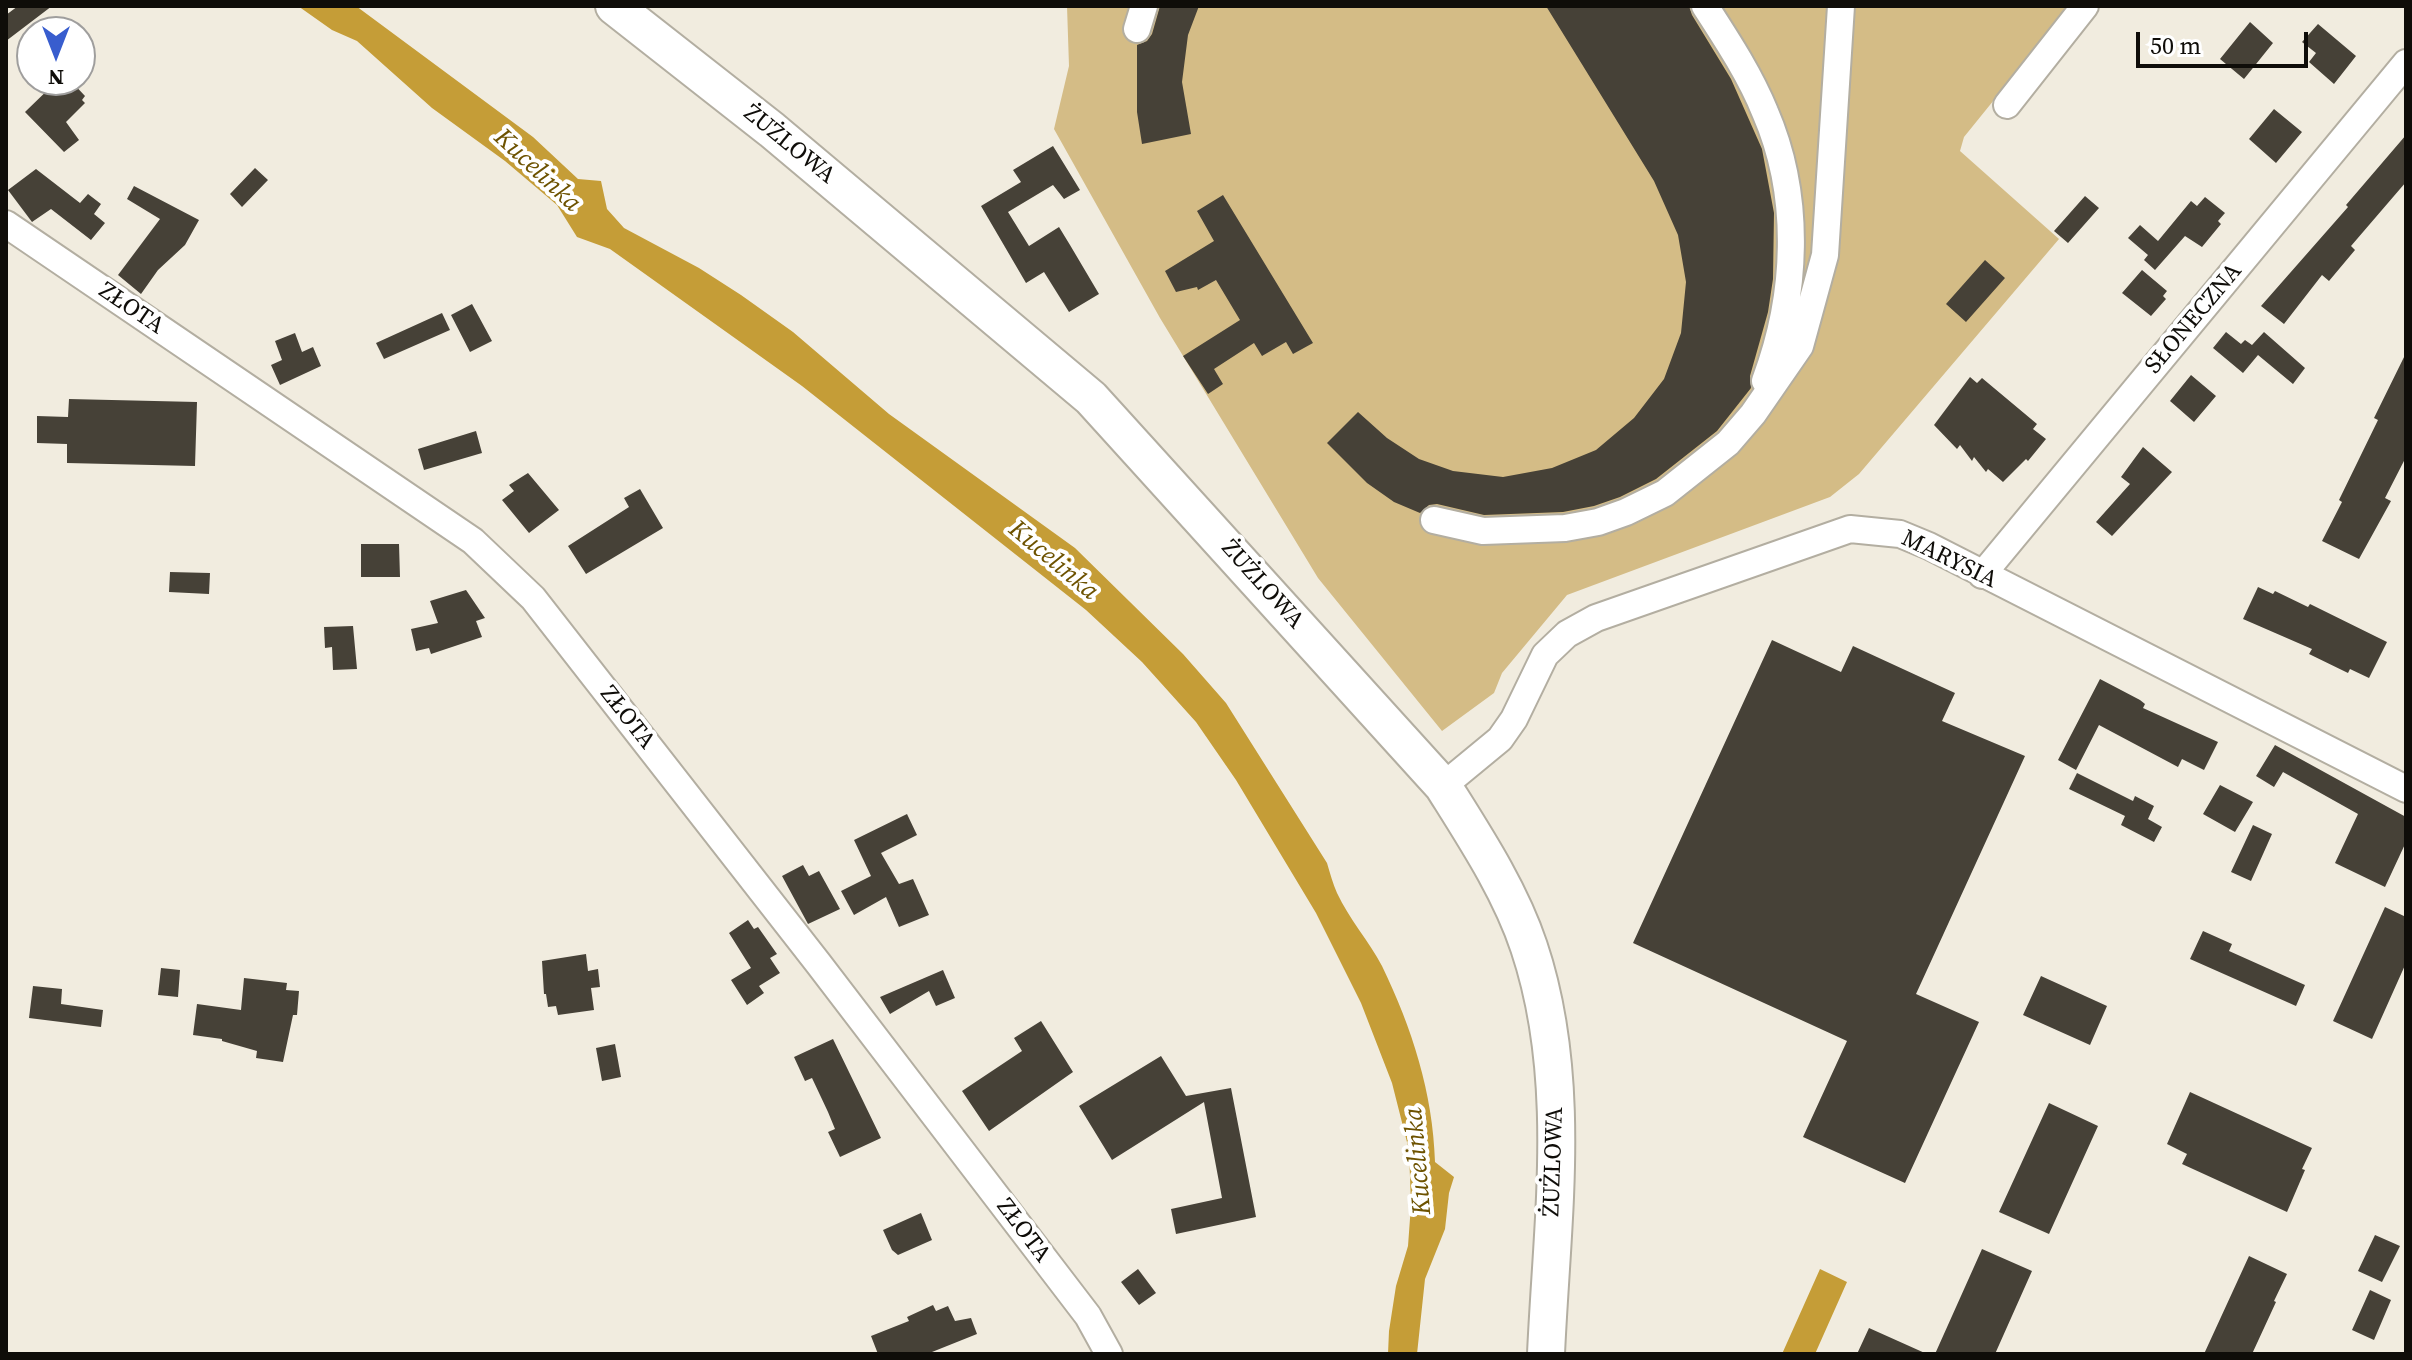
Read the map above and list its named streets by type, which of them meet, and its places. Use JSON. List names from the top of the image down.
{
  "streets": {
    "street": [
      "ŻUŻLOWA",
      "ZŁOTA",
      "SŁONECZNA",
      "MARYSIA"
    ]
  },
  "crossings": [
    ["ŻUŻLOWA", "MARYSIA"],
    ["SŁONECZNA", "MARYSIA"]
  ],
  "water": ["Kucelinka"],
  "scale_bar": "50 m",
  "north": "bottom"
}
